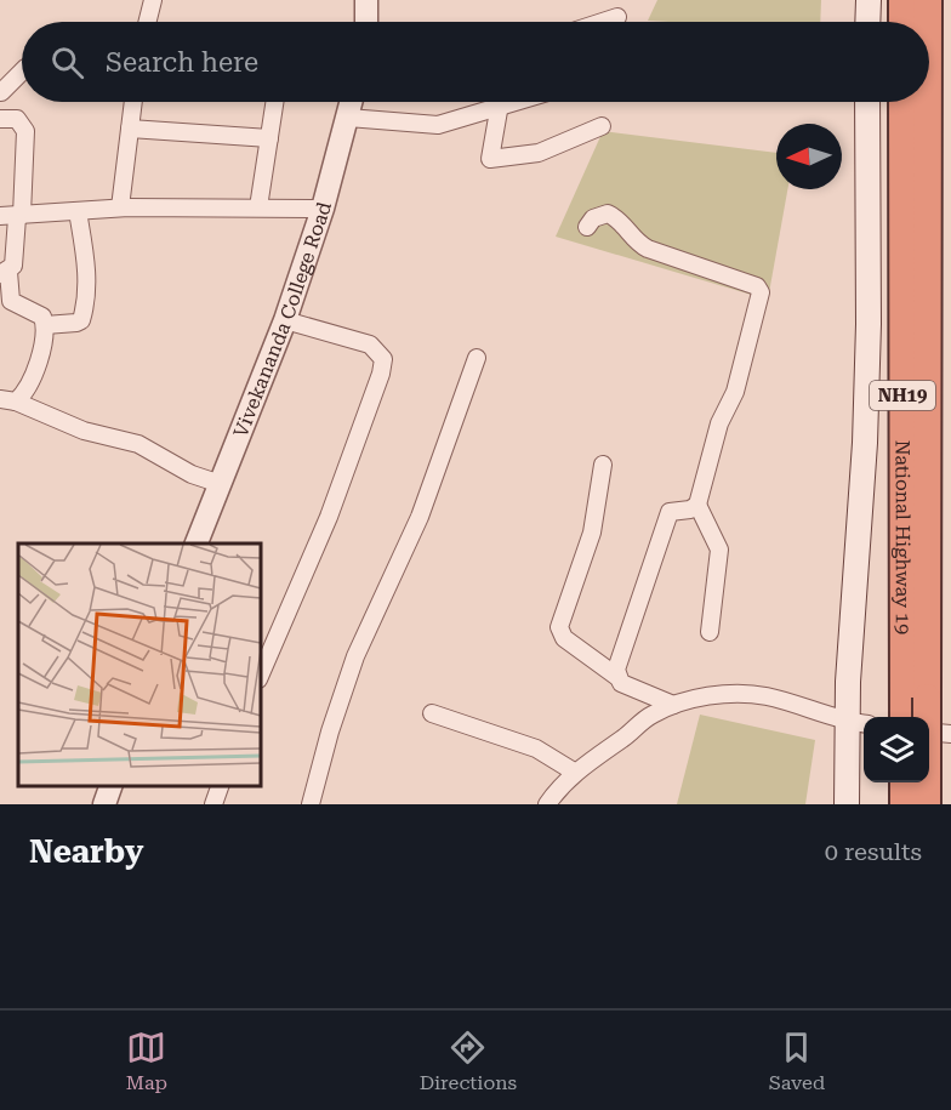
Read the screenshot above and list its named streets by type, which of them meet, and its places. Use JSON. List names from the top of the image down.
{
  "streets": {
    "highway": ["NH19", "National Highway 19"],
    "street": ["Vivekananda College Road"]
  },
  "crossings": [
    ["NH19", "National Highway 19"]
  ],
  "north": "left",
  "page": {
    "search": "Search here",
    "heading": ["Nearby", "0 results"],
    "nav": ["Map", "Directions", "Saved"]
  }
}
